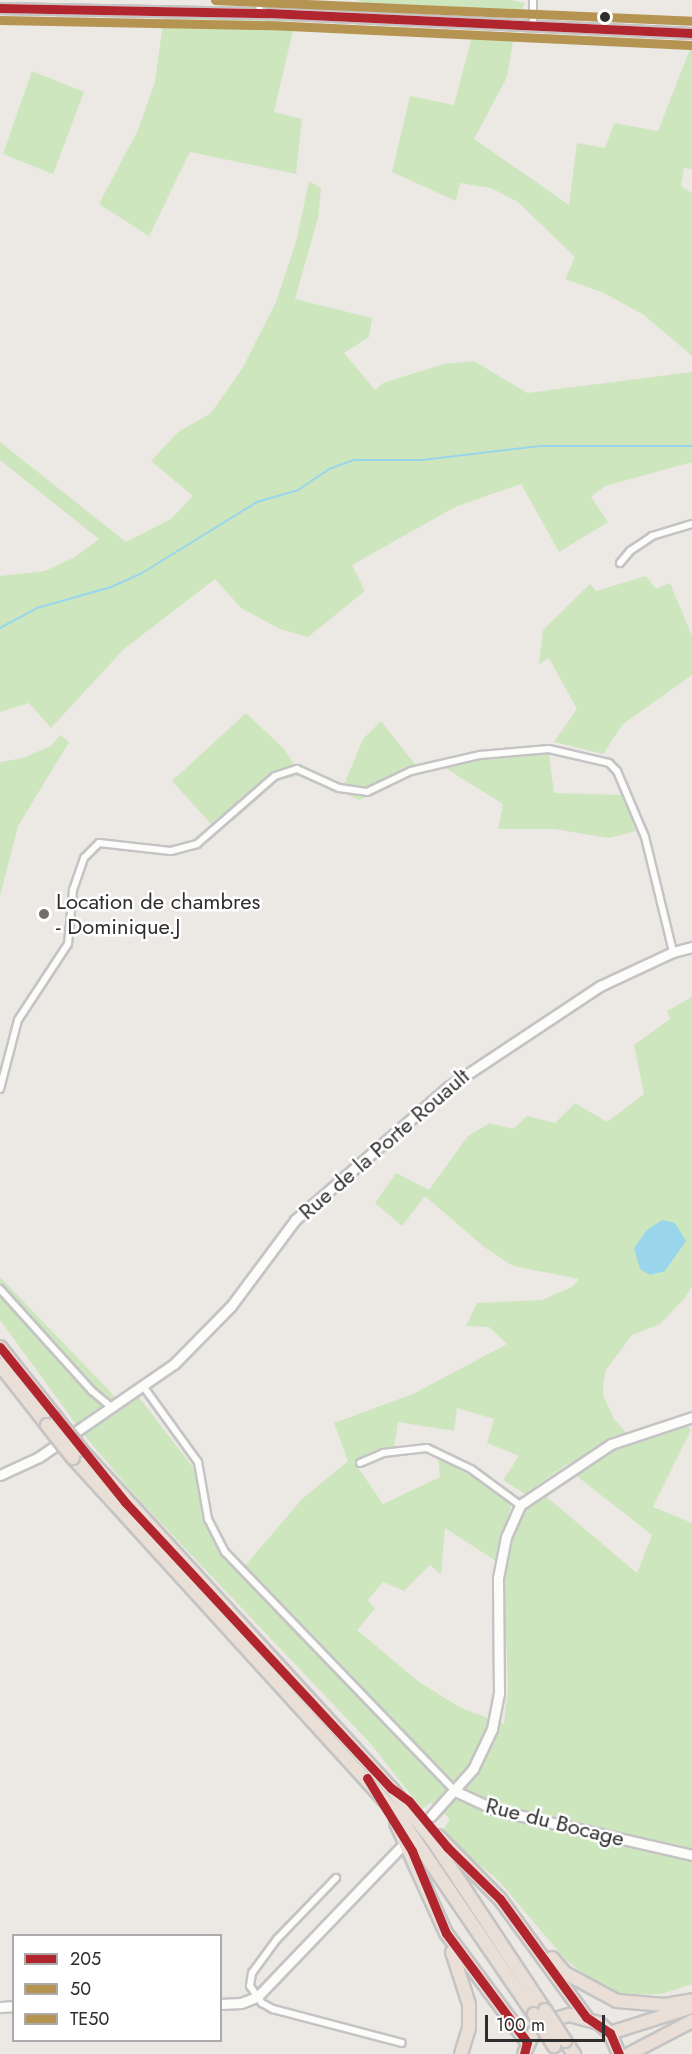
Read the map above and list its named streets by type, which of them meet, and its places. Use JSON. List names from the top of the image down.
{
  "streets": {
    "street": ["Rue de la Porte Rouault", "Rue du Bocage"]
  },
  "places": ["Location de chambres - Dominique.J"],
  "lines": ["transit line TE50", "transit line 205", "transit line 50"],
  "legend": ["205", "50", "TE50"],
  "scale_bar": "100 m"
}
